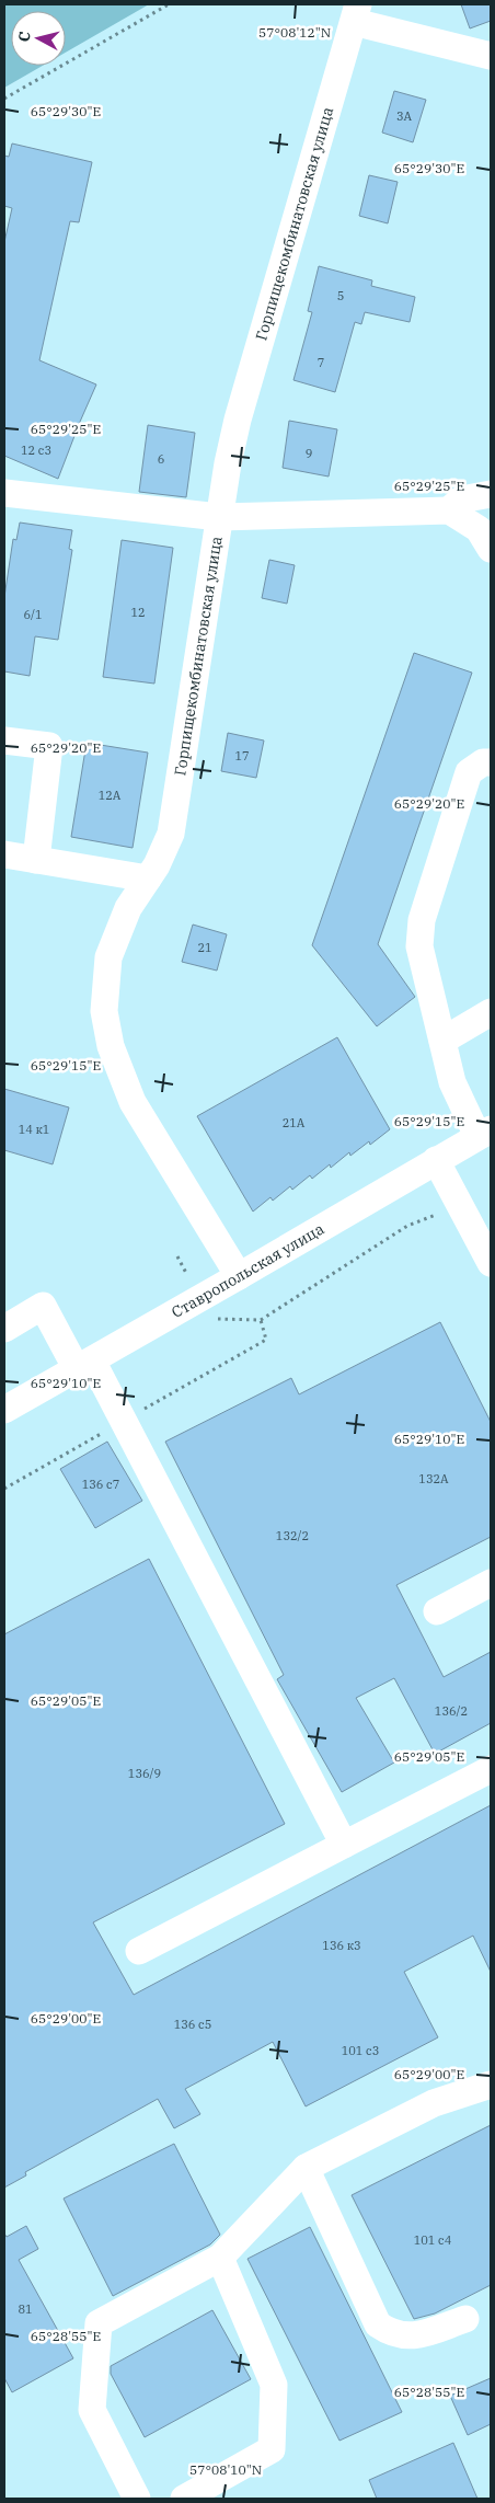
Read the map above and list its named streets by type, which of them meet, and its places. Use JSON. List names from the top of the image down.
{
  "streets": {
    "street": ["Горпищекомбинатовская улица", "Ставропольская улица"]
  },
  "crossings": [
    ["Горпищекомбинатовская улица", "Ставропольская улица"]
  ],
  "house_numbers": [
    "3А",
    "5",
    "7",
    "12 с3",
    "9",
    "6",
    "12",
    "6/1",
    "17",
    "12А",
    "21",
    "21А",
    "14 к1",
    "132А",
    "136 с7",
    "132/2",
    "136/2",
    "136/9",
    "136 к3",
    "136 с5",
    "101 с3",
    "101 с4",
    "81"
  ],
  "north": "left",
  "coordinates": [
    "57°08'12\"N",
    "65°29'30\"E",
    "65°29'25\"E",
    "65°29'20\"E",
    "65°29'15\"E",
    "65°29'10\"E",
    "65°29'05\"E",
    "65°29'00\"E",
    "65°28'55\"E",
    "57°08'10\"N"
  ]
}
